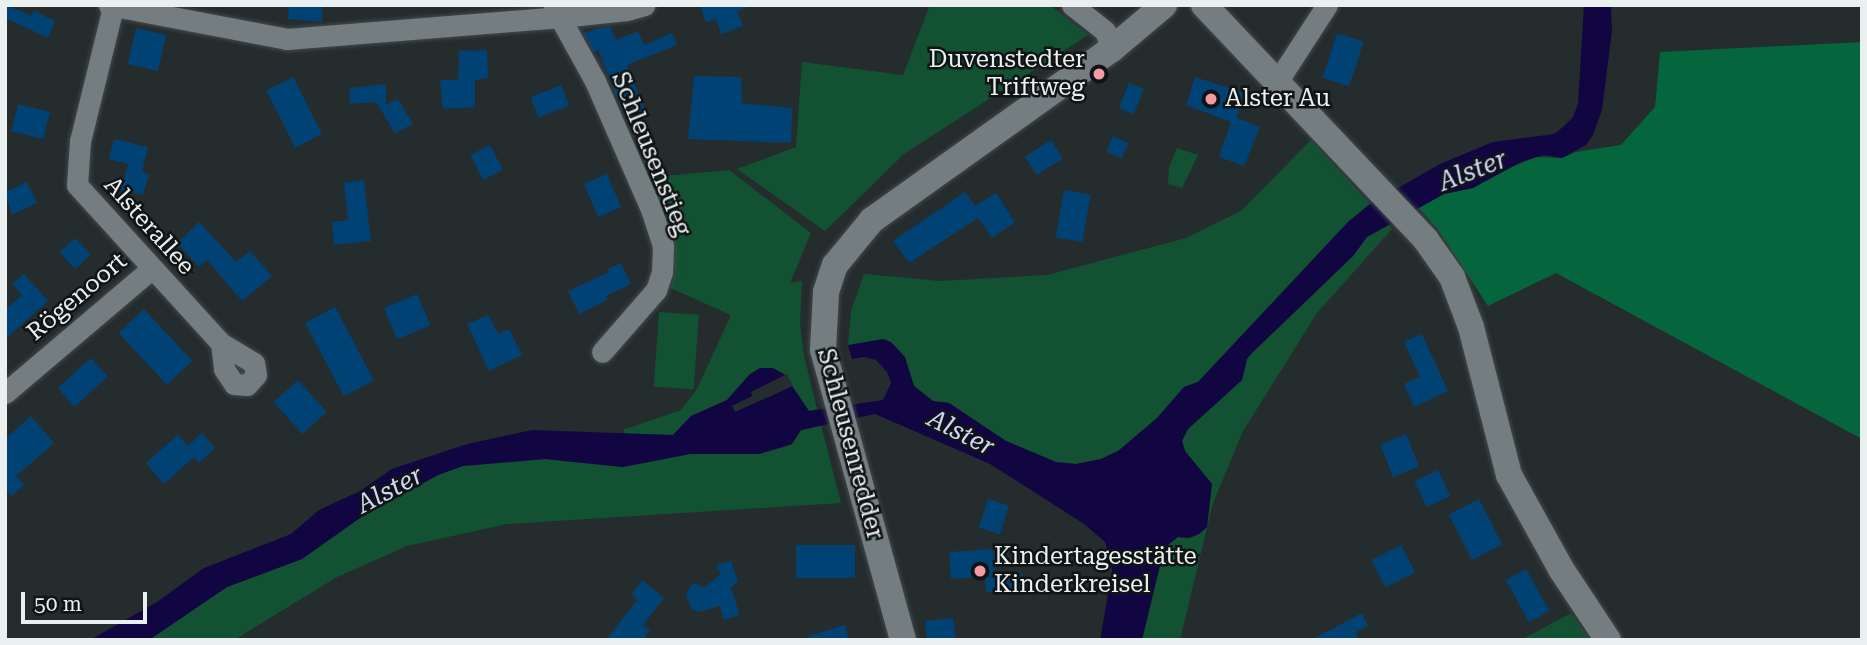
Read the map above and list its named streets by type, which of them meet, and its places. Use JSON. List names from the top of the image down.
{
  "streets": {
    "street": [
      "Schleusenstieg",
      "Alsterallee",
      "Rögenoort",
      "Schleusenredder"
    ]
  },
  "crossings": [
    ["Alsterallee", "Rögenoort"]
  ],
  "water": ["Alster"],
  "places": ["Duvenstedter Triftweg", "Alster Au", "Kindertagesstätte Kinderkreisel"],
  "scale_bar": "50 m"
}
